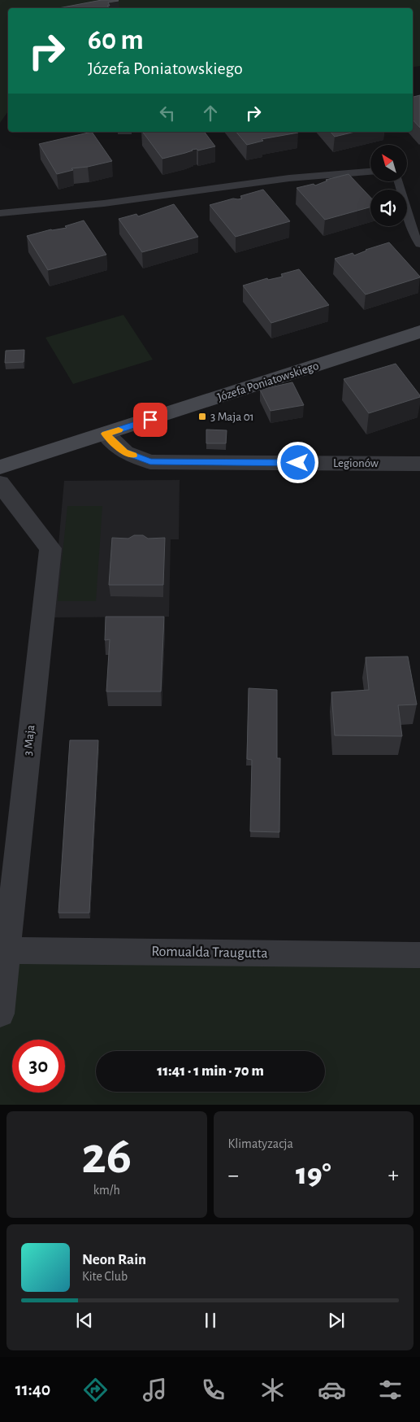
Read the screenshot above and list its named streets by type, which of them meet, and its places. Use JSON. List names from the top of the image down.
{
  "streets": {
    "street": [
      "Józefa Poniatowskiego",
      "Legionów",
      "3 Maja",
      "Romualda Traugutta"
    ]
  },
  "crossings": [
    ["Józefa Poniatowskiego", "Legionów"],
    ["3 Maja", "Romualda Traugutta"]
  ],
  "places": {
    "transit": ["3 Maja 01"]
  },
  "north": "top left",
  "page": {
    "turn": ["60 m", "Józefa Poniatowskiego"],
    "limit": "30",
    "trip": "11:41 · 1 min · 70 m",
    "tile": [
      ["26", "km/h"],
      "Klimatyzacja"
    ],
    "heat": ["−", "19°", "+"],
    "song": ["Neon Rain", "Kite Club"],
    "tabs": "11:40"
  }
}
